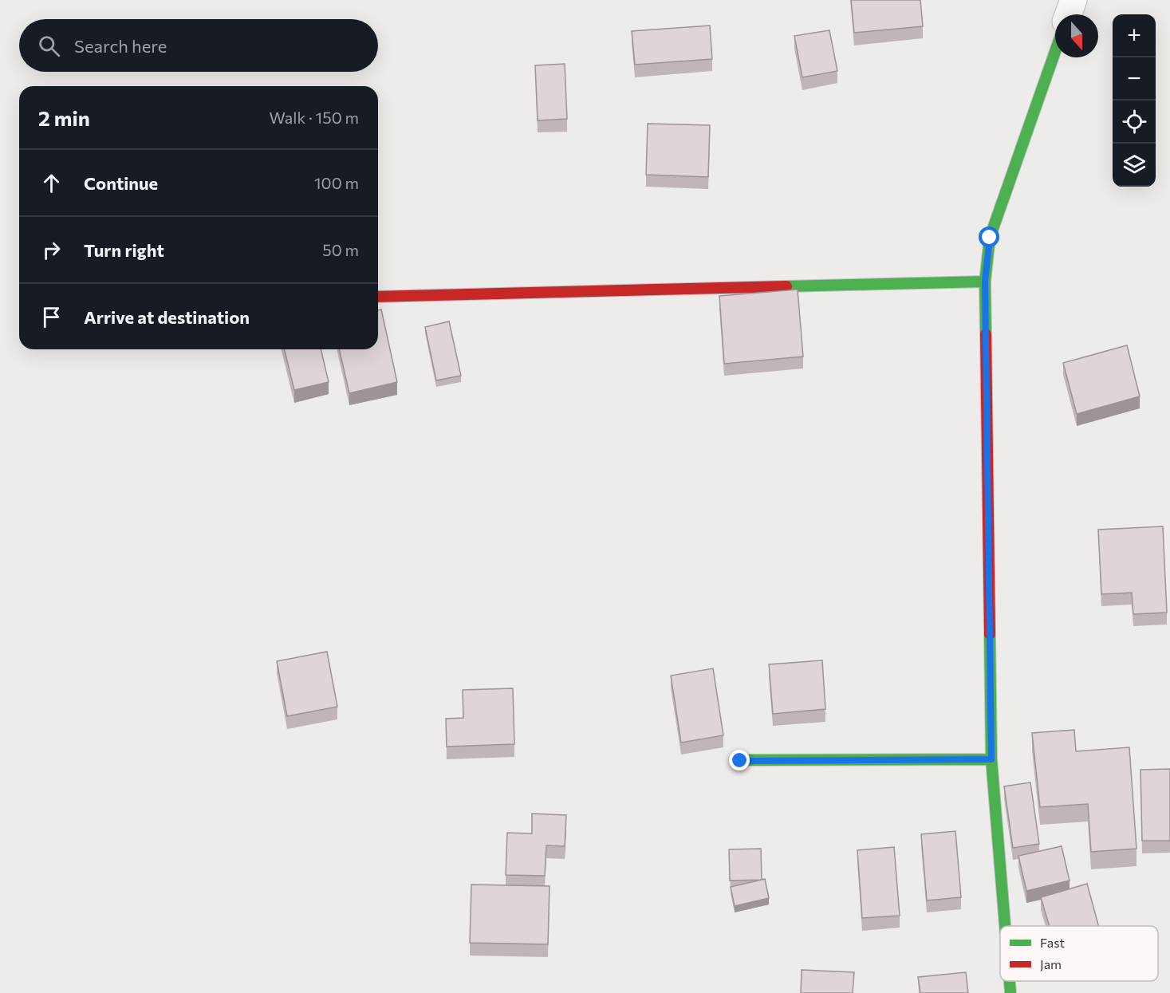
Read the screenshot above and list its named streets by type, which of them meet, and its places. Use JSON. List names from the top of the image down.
{
  "legend": ["Fast", "Jam"],
  "north": "bottom",
  "page": {
    "map_buttons": ["+", "−"],
    "search": "Search here",
    "heading": ["2 min", "Walk · 150 m"],
    "list": [
      ["Continue", "100 m"],
      ["Turn right", "50 m"],
      "Arrive at destination"
    ]
  }
}
